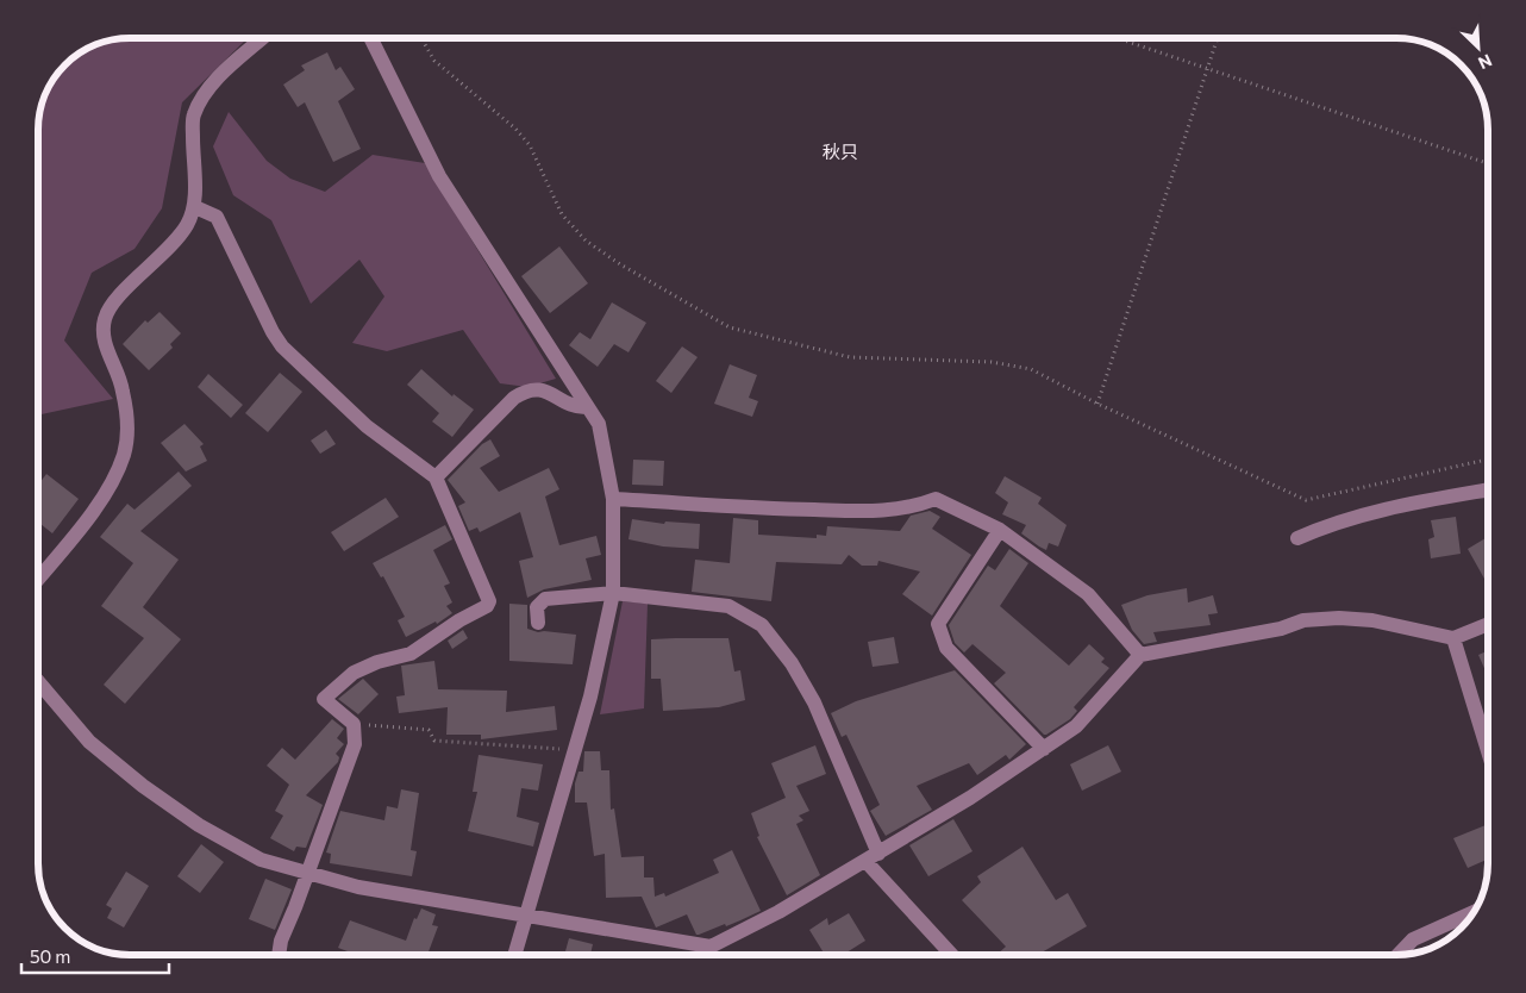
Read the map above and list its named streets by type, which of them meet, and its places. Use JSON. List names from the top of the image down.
{
  "districts": ["秋只"],
  "scale_bar": "50 m",
  "north": "bottom right"
}
